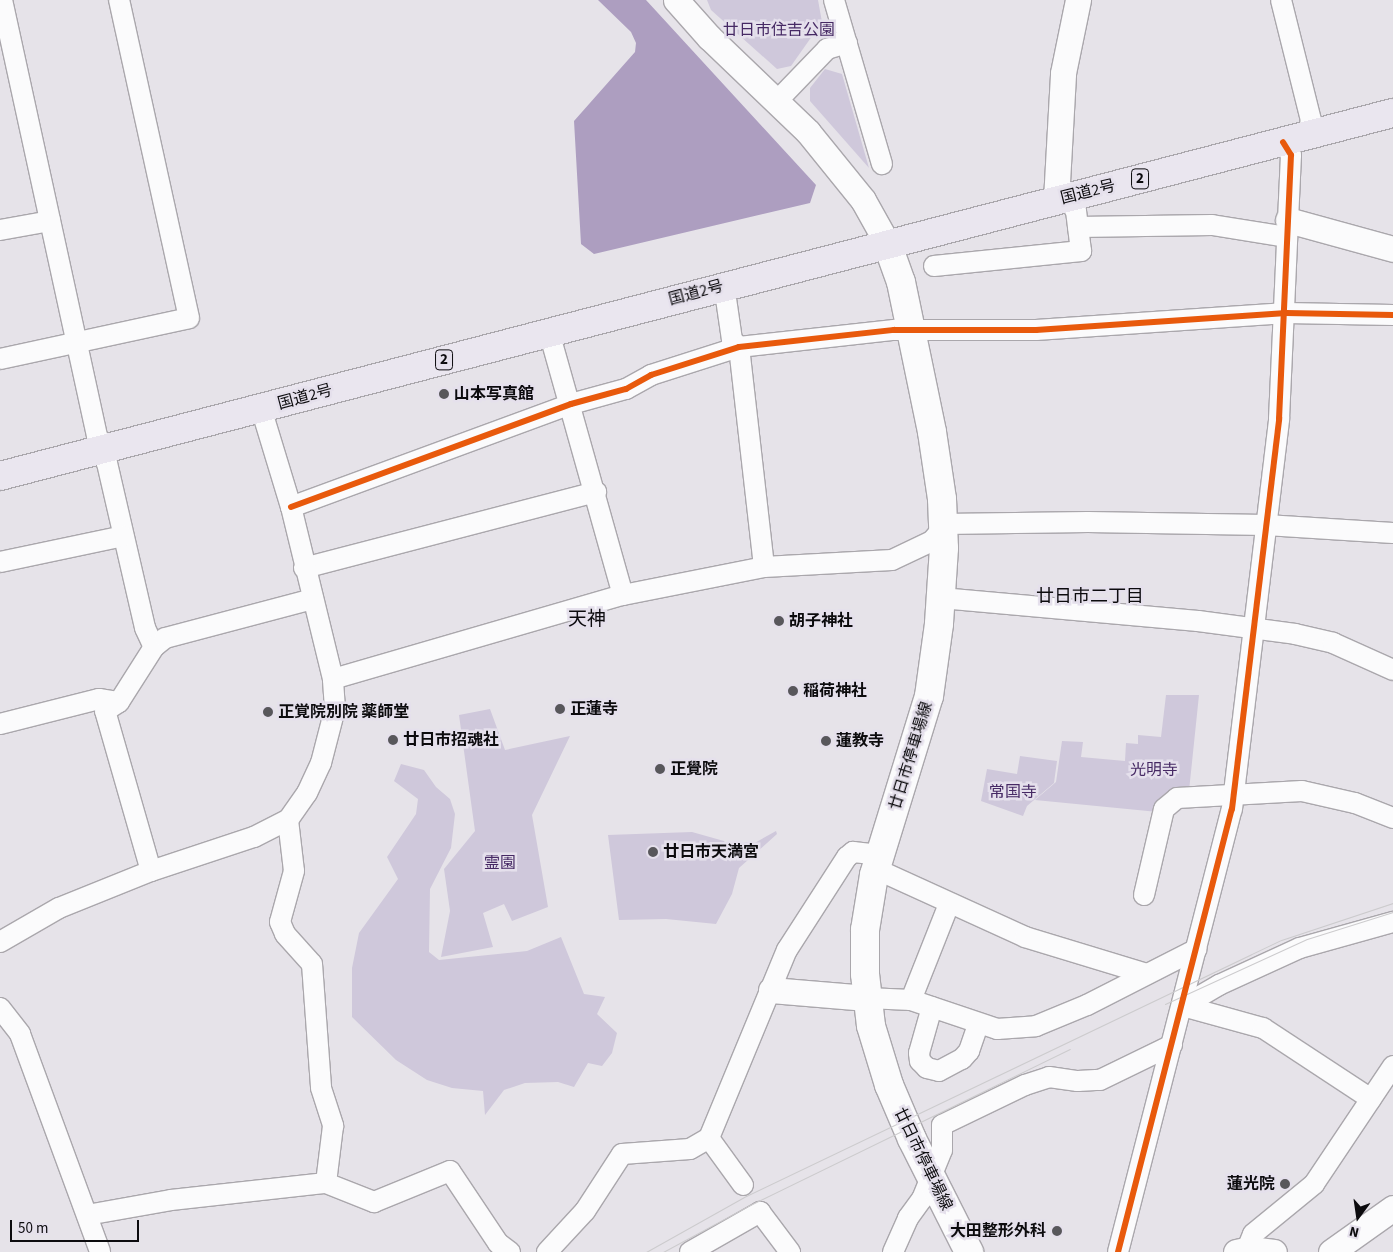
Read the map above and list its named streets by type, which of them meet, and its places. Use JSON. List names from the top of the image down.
{
  "streets": {
    "highway": ["2", "国道2号"],
    "main road": ["廿日市停車場線"]
  },
  "crossings": [
    ["国道2号", "廿日市停車場線"]
  ],
  "districts": ["廿日市二丁目", "天神"],
  "parks": [
    "廿日市住吉公園",
    "光明寺",
    "常国寺",
    "霊園"
  ],
  "places": [
    "山本写真館",
    "胡子神社",
    "稲荷神社",
    "正蓮寺",
    "正覚院別院 薬師堂",
    "廿日市招魂社",
    "蓮教寺",
    "正覺院",
    "廿日市天満宮",
    "蓮光院",
    "大田整形外科"
  ],
  "scale_bar": "50 m",
  "north": "bottom"
}
